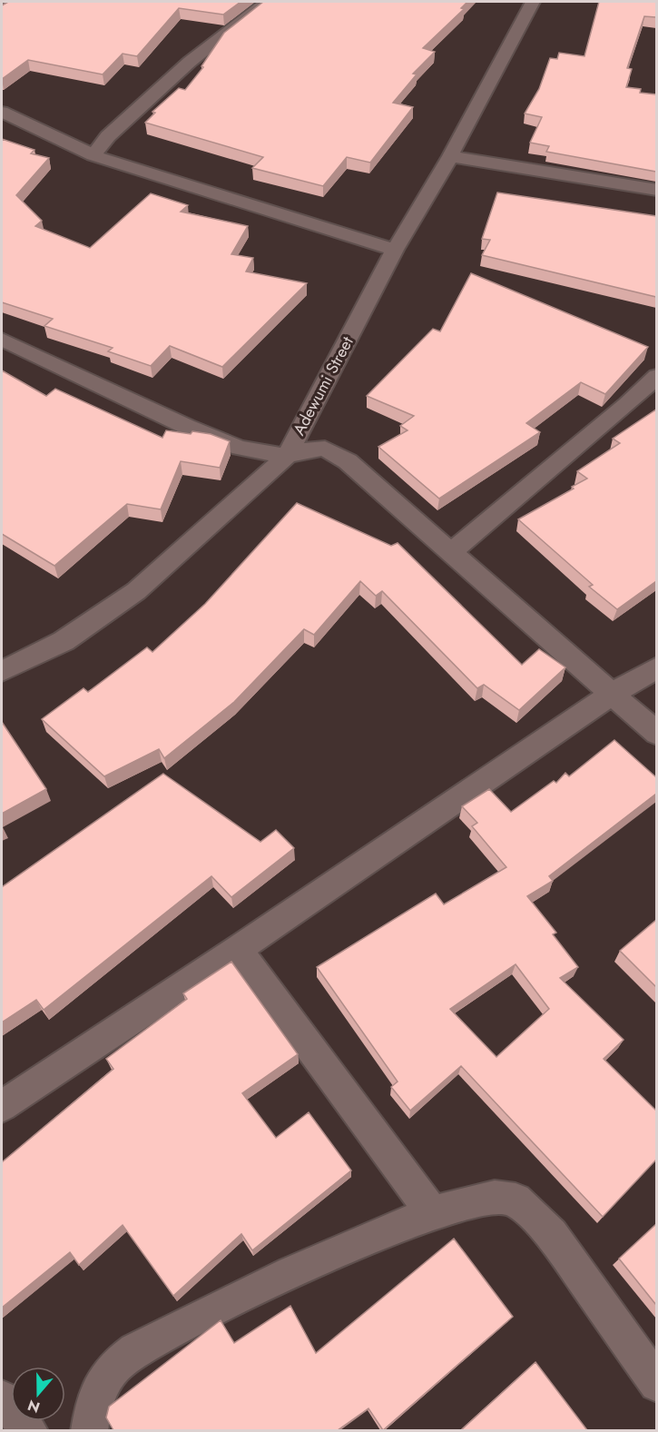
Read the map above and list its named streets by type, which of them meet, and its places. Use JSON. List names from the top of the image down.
{
  "streets": {
    "street": ["Adewumi Street"]
  },
  "north": "bottom"
}
